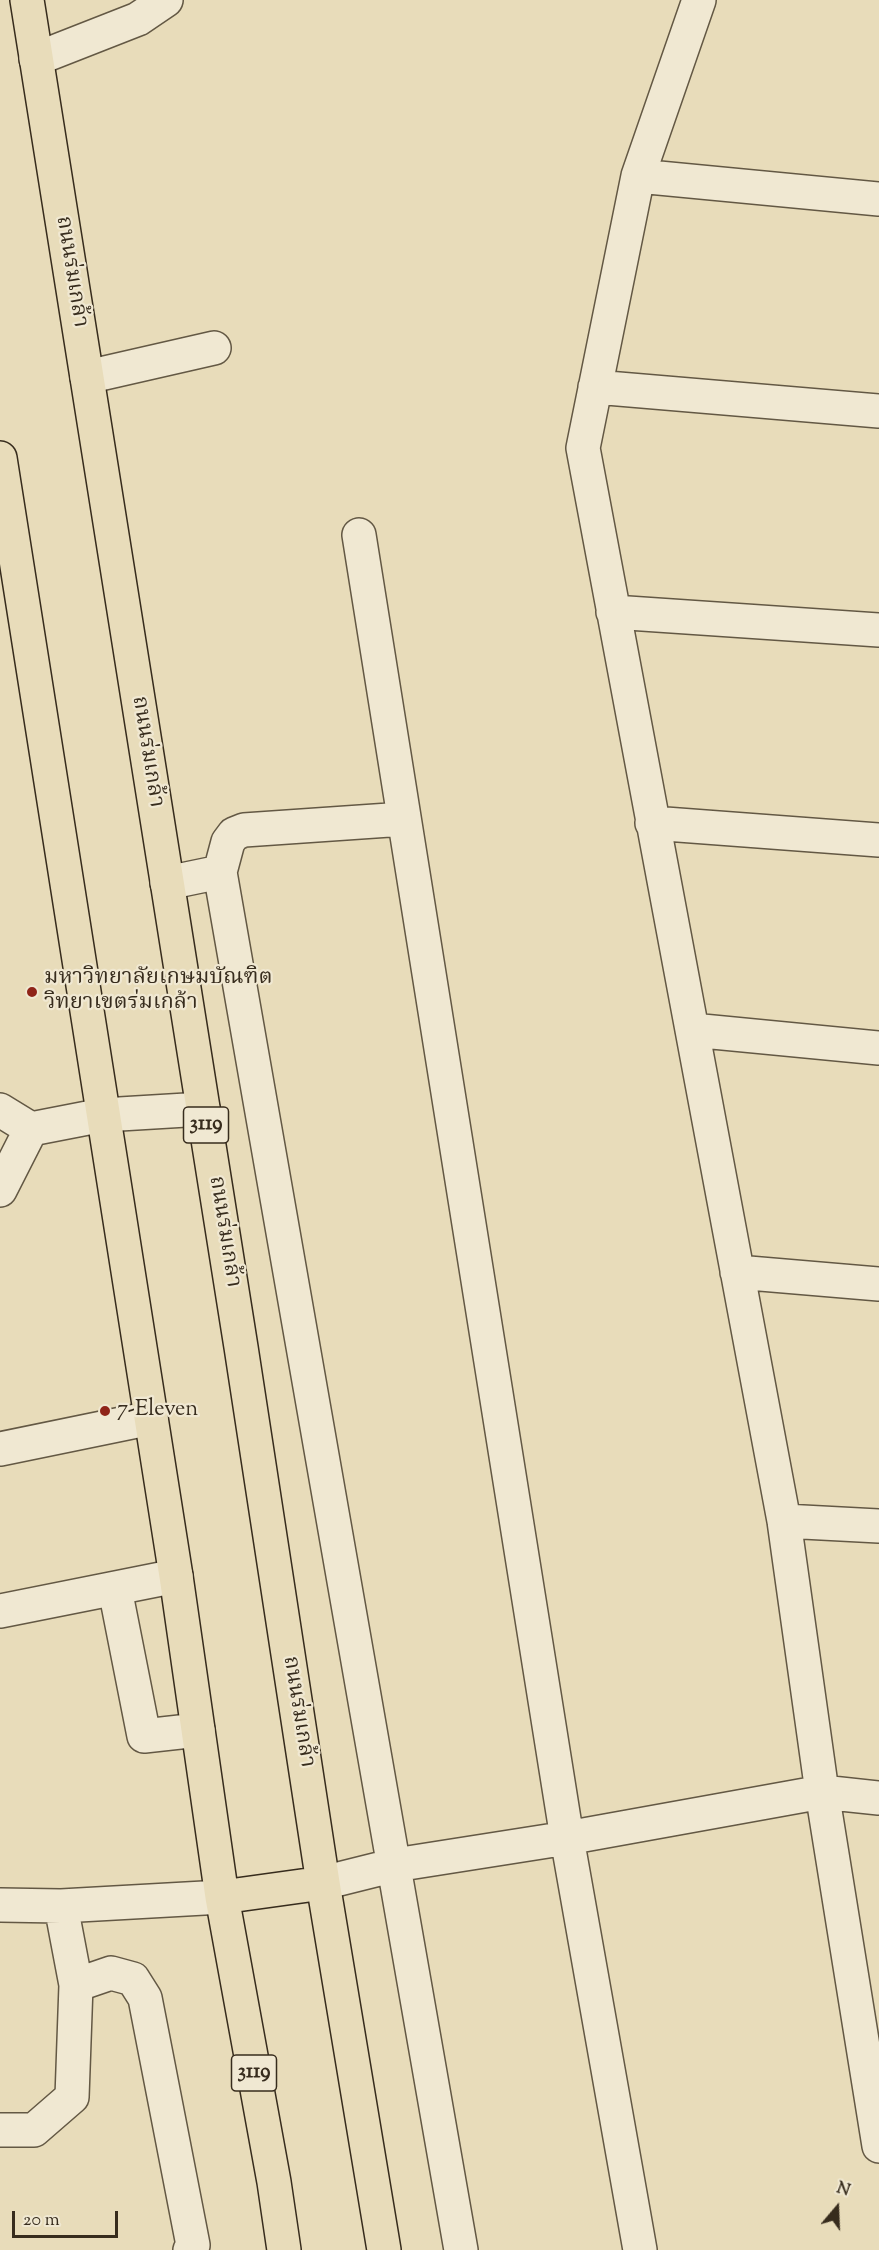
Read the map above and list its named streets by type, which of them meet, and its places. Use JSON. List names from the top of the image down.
{
  "streets": {
    "main road": ["ถนนร่มเกล้า", "3119"]
  },
  "places": ["มหาวิทยาลัยเกษมบัณฑิต วิทยาเขตร่มเกล้า", "7-Eleven"],
  "scale_bar": "20 m",
  "north": "top"
}
